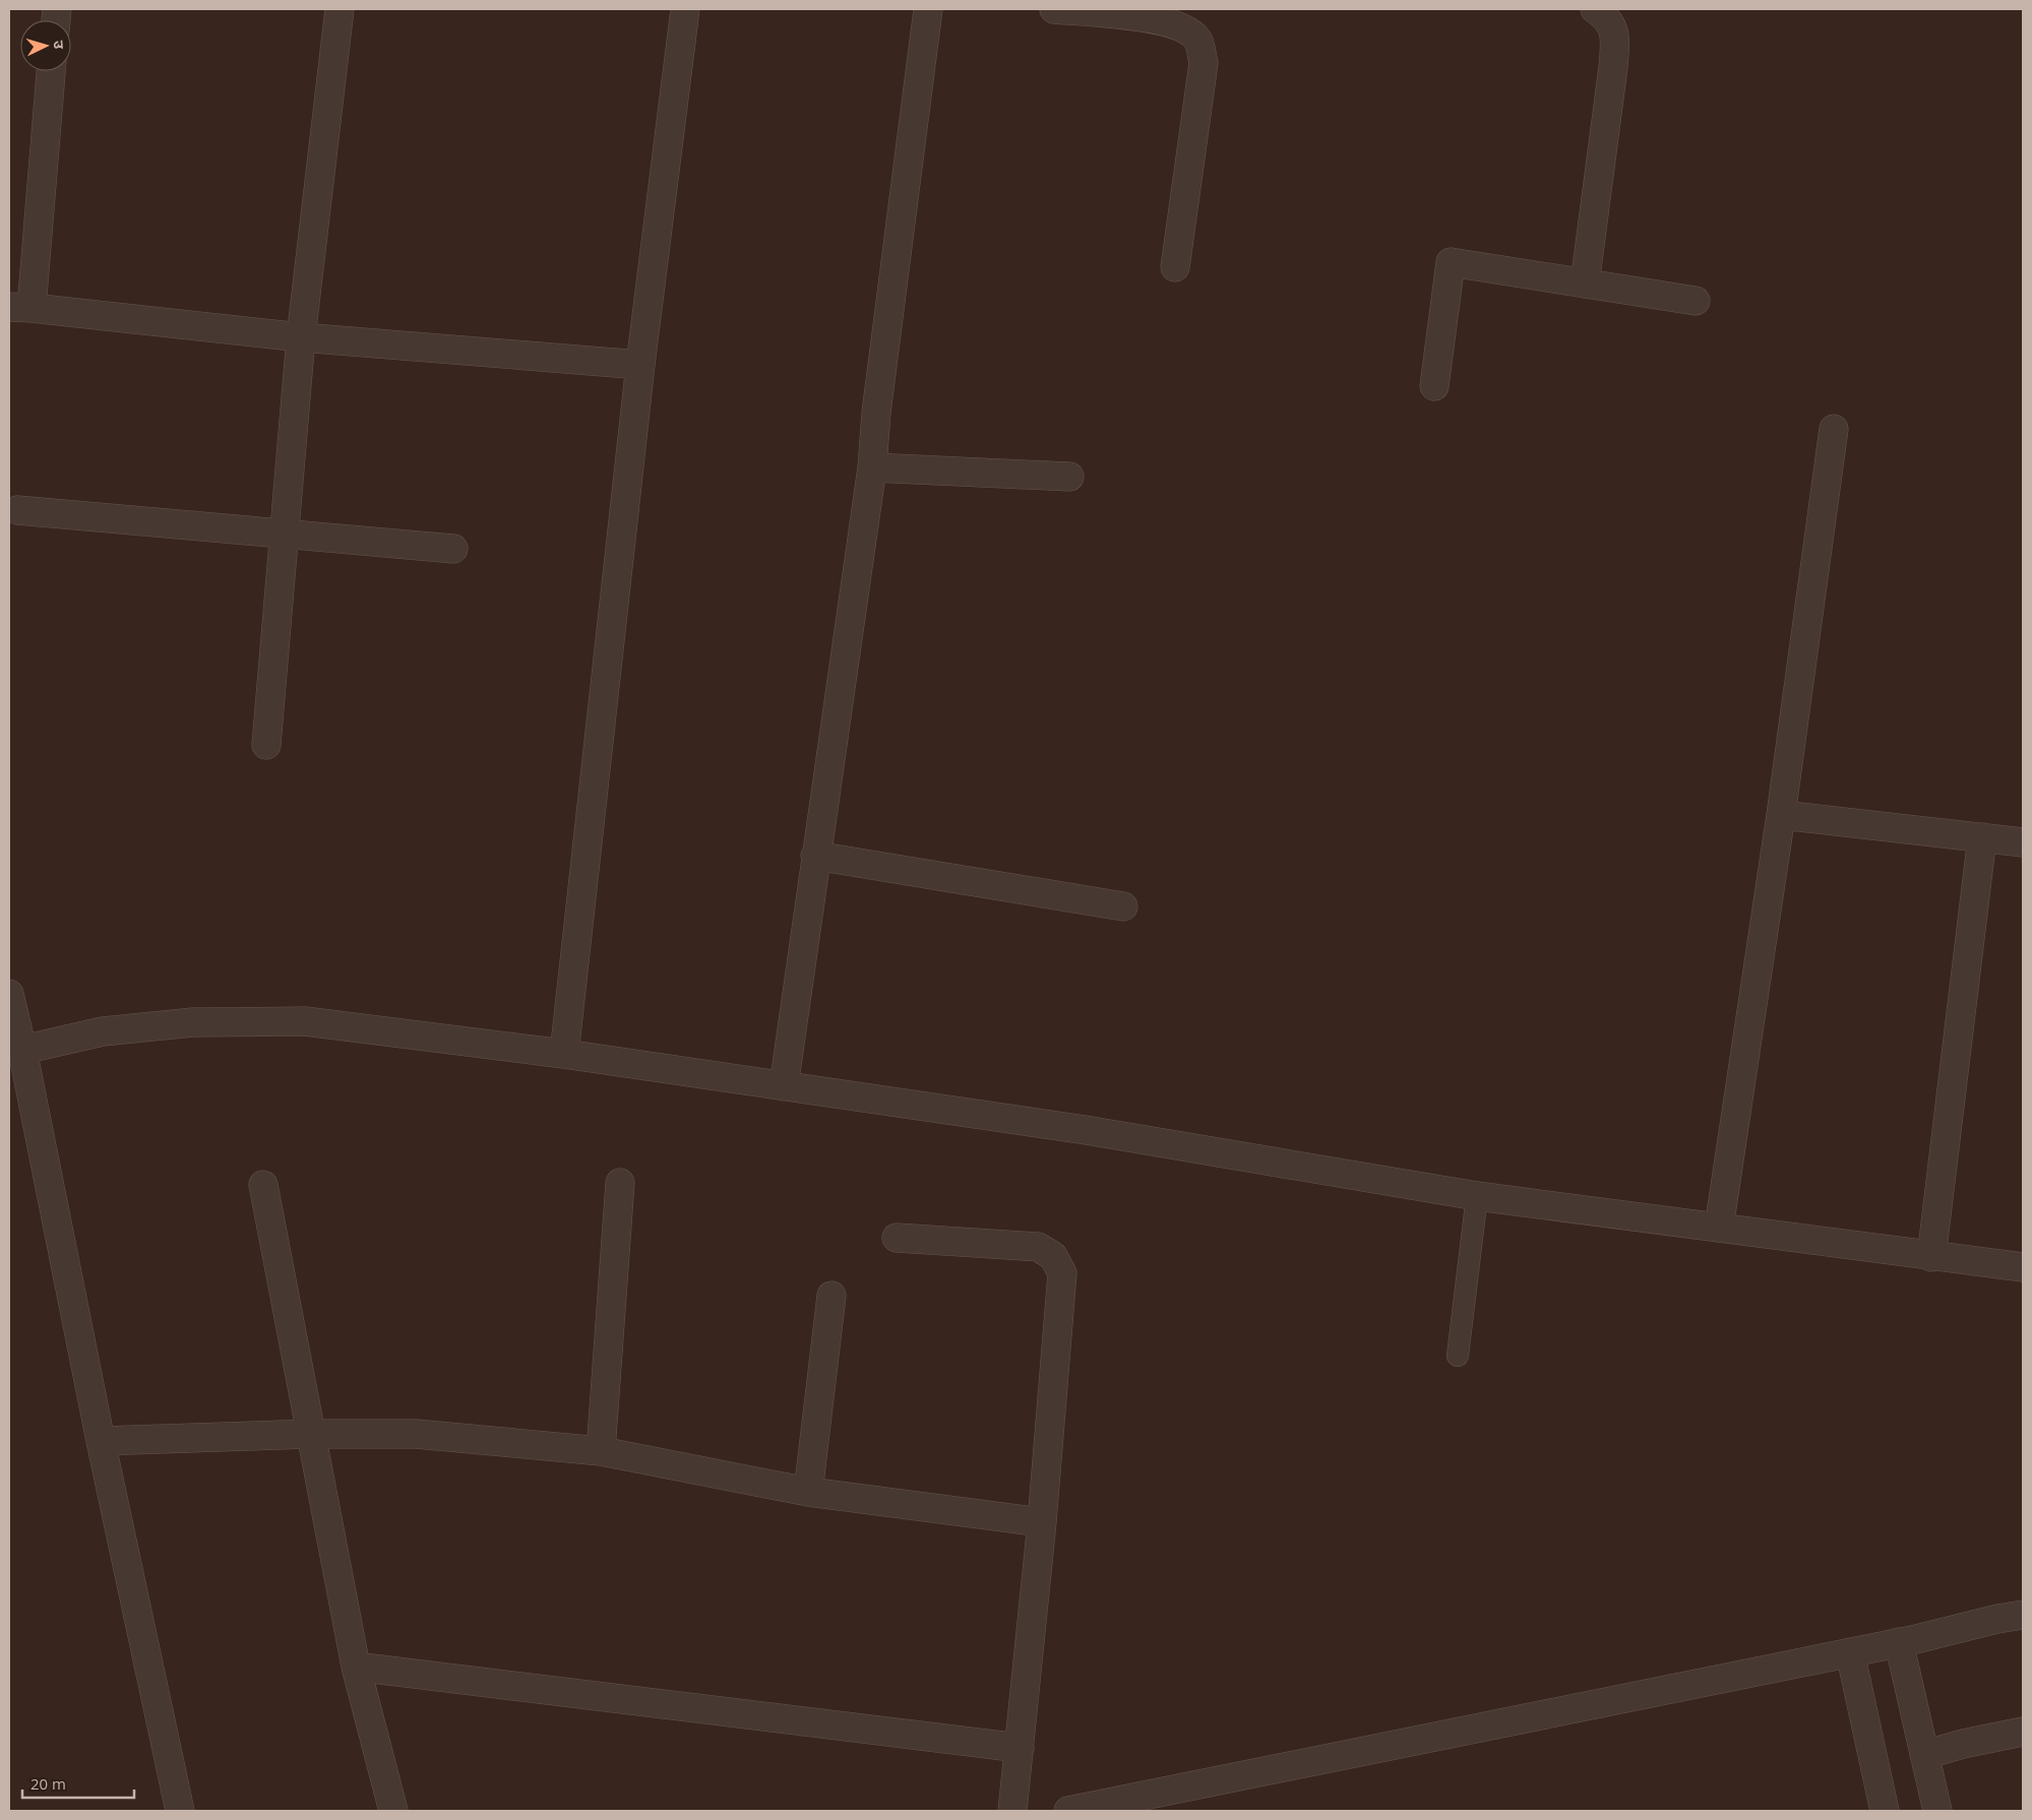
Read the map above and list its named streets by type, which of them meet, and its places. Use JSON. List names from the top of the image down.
{
  "scale_bar": "20 m",
  "north": "right"
}
